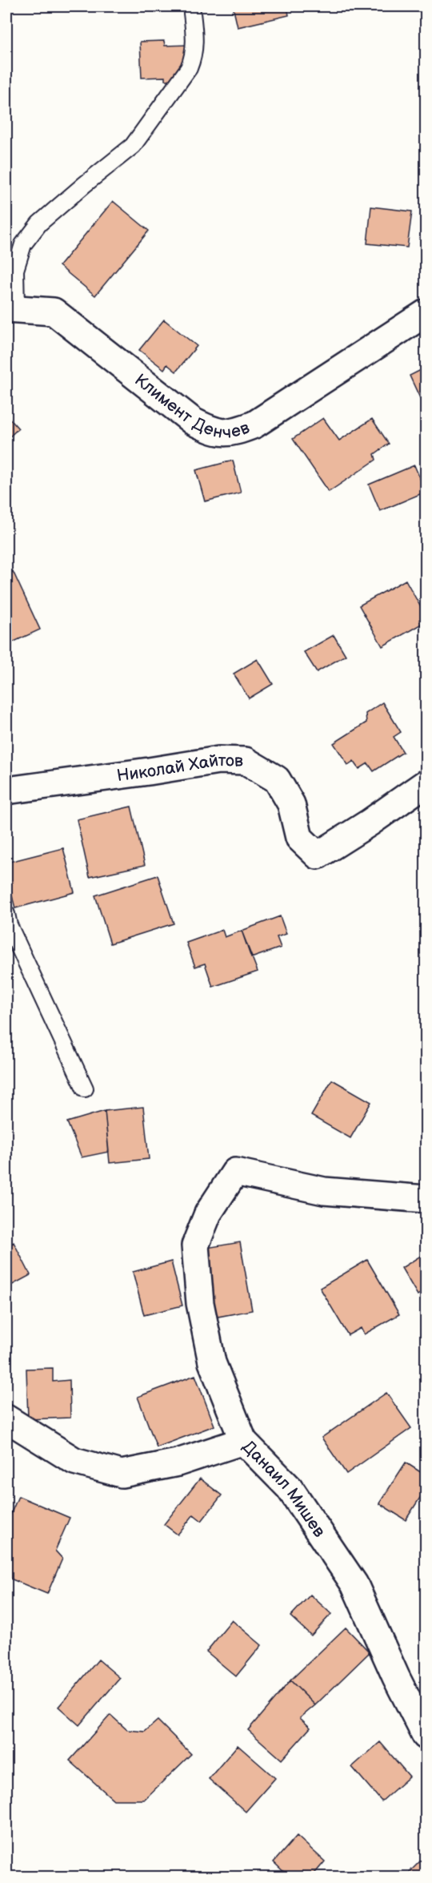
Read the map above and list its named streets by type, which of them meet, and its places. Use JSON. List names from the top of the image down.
{
  "streets": {
    "street": ["Климент Денчев", "Николай Хайтов", "Данаил Мишев"]
  }
}
